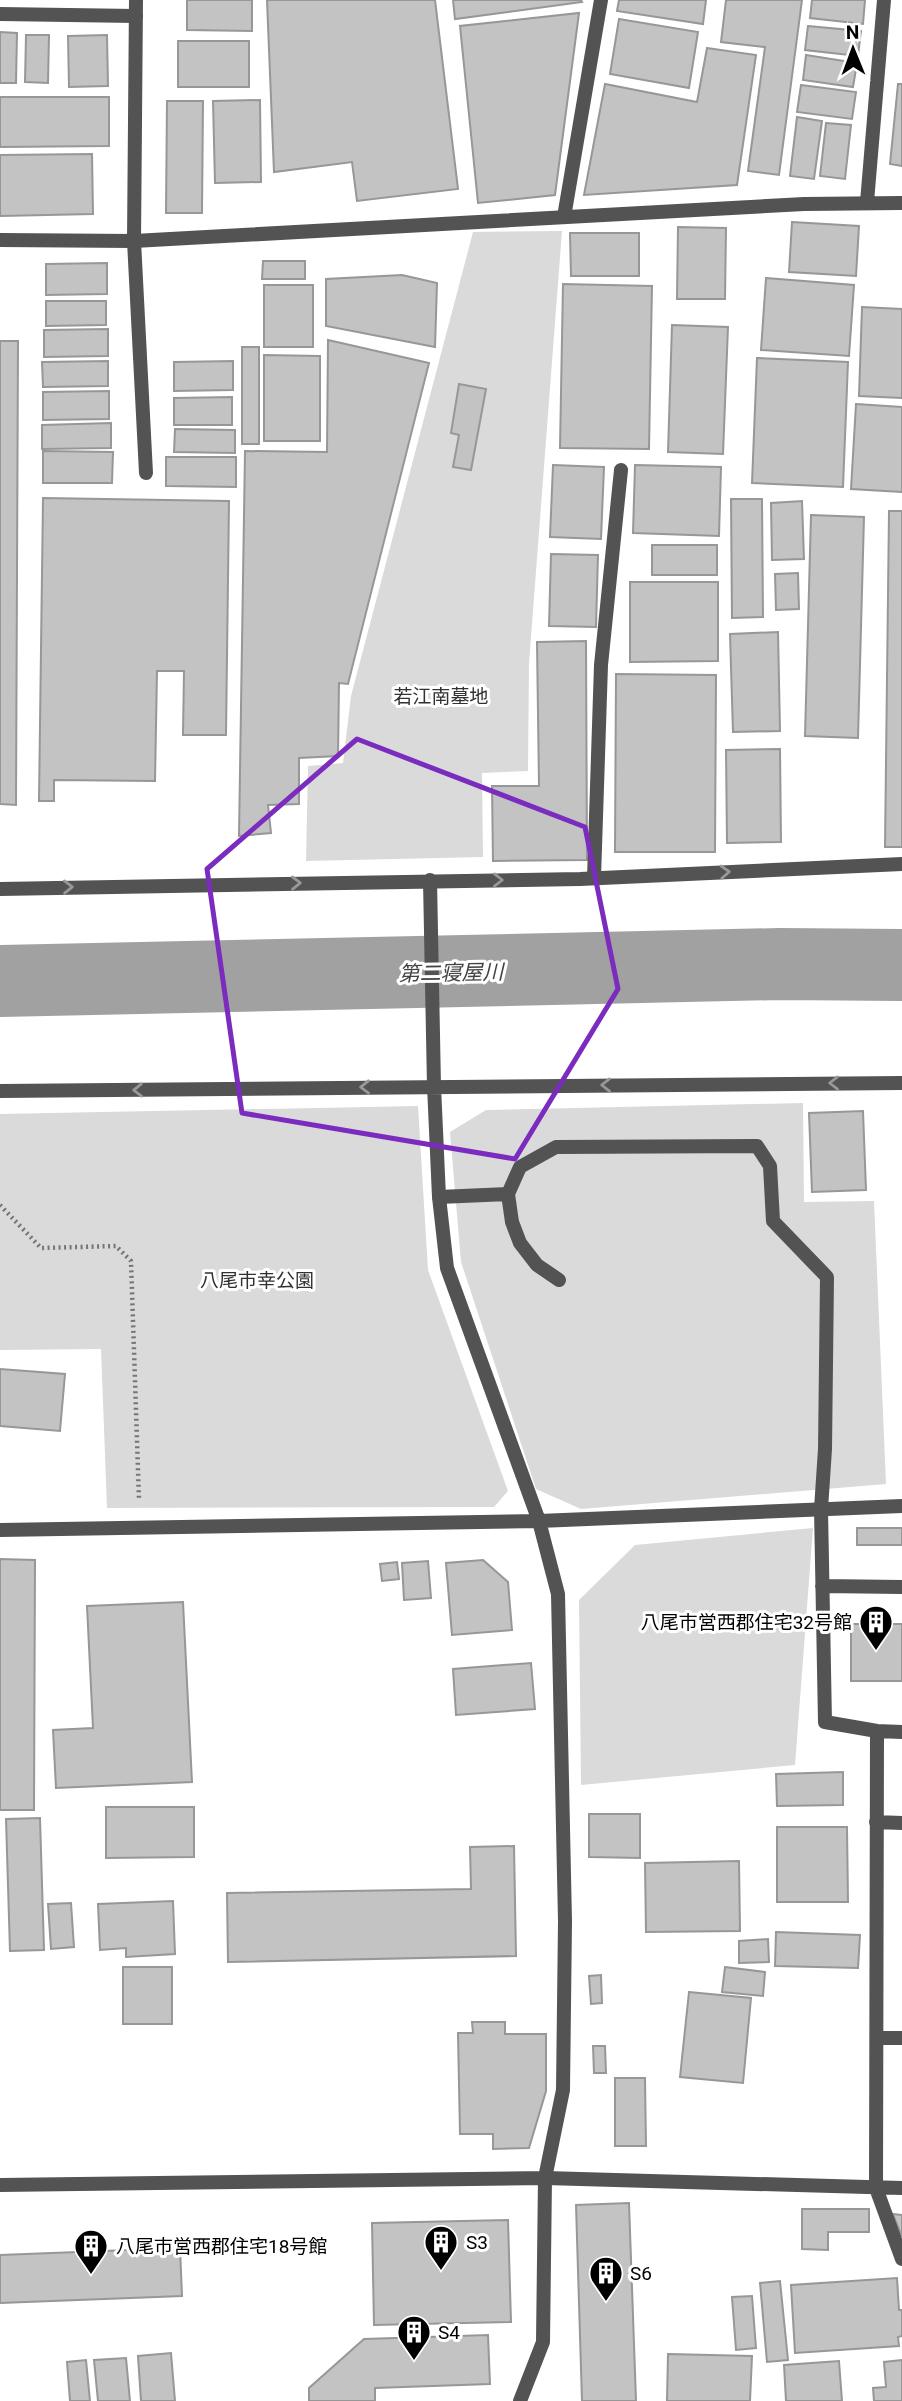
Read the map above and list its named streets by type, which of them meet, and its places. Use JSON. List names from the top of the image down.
{
  "water": ["第二寝屋川"],
  "parks": ["若江南墓地", "八尾市幸公園"],
  "places": {
    "building": [
      "八尾市営西郡住宅32号館",
      "S3",
      "八尾市営西郡住宅18号館",
      "S6",
      "S4"
    ]
  },
  "north": "top"
}
